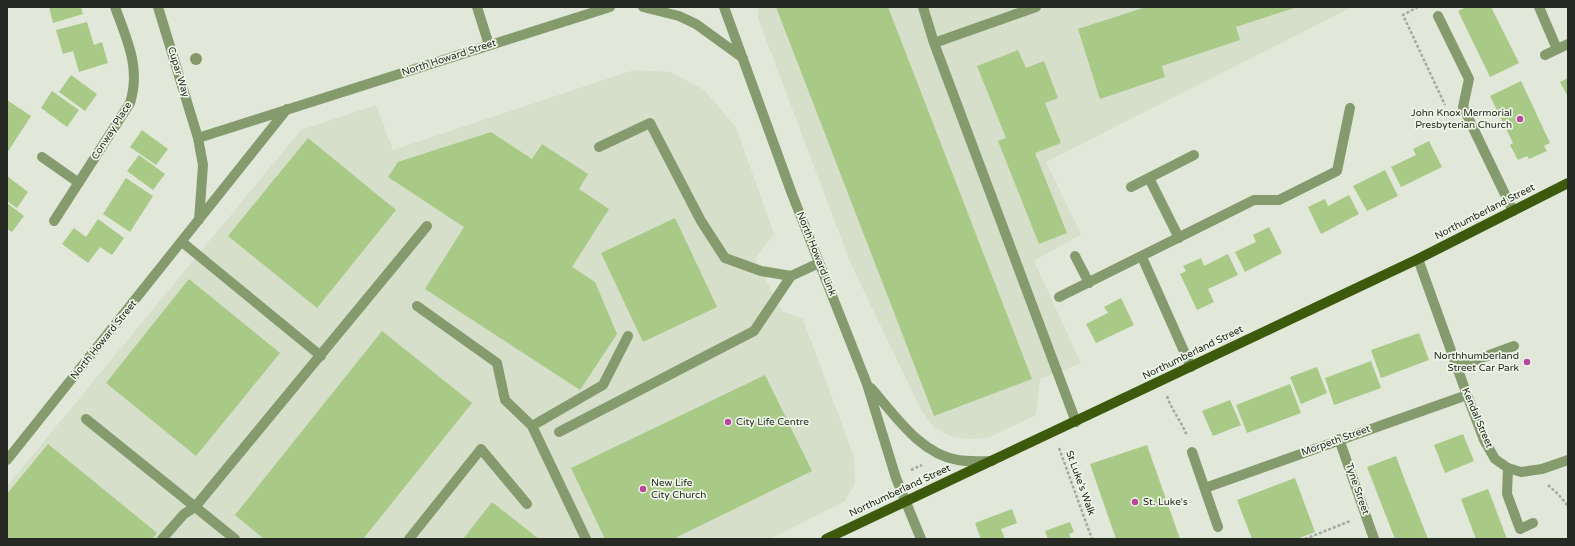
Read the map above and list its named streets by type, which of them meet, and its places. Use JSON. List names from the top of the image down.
{
  "streets": {
    "main road": ["Northumberland Street"],
    "street": [
      "North Howard Street",
      "Cupar Way",
      "Conway Place",
      "North Howard Link",
      "Kendal Street",
      "Morpeth Street",
      "Tyne Street"
    ],
    "path": ["St Luke's Walk"]
  },
  "crossings": [
    ["North Howard Street", "Cupar Way"],
    ["Northumberland Street", "North Howard Link"],
    ["Northumberland Street", "Kendal Street"],
    ["Northumberland Street", "St Luke's Walk"],
    ["Kendal Street", "Morpeth Street"],
    ["Morpeth Street", "Tyne Street"]
  ],
  "places": [
    "John Knox Mermorial Presbyterian Church",
    "Northhumberland Street Car Park",
    "City Life Centre",
    "New Life City Church",
    "St. Luke's"
  ]
}
